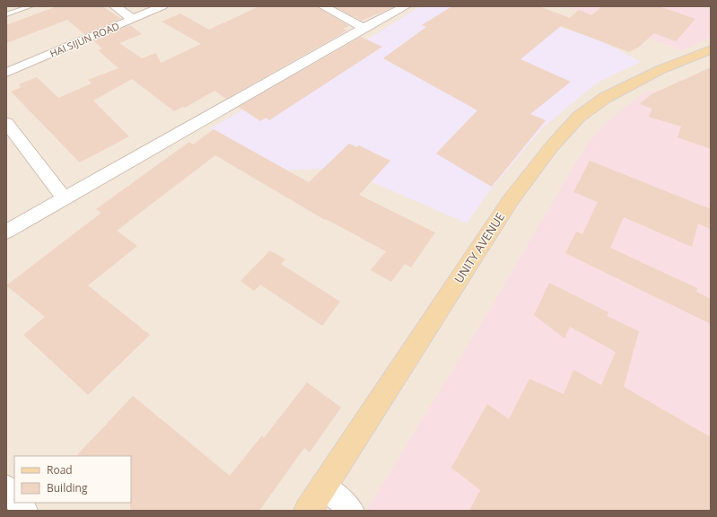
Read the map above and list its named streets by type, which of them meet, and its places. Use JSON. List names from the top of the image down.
{
  "streets": {
    "main road": ["UNITY AVENUE"],
    "street": ["HAI SIJUN ROAD"]
  },
  "legend": ["Road", "Building"]
}
